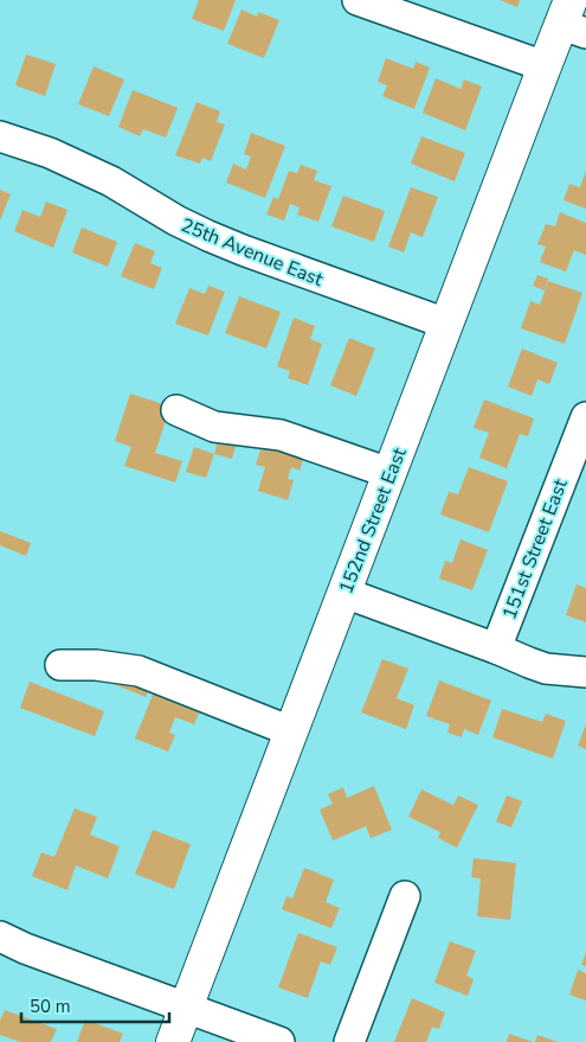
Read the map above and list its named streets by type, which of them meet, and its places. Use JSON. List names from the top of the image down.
{
  "streets": {
    "main road": ["152nd Street East"],
    "street": ["25th Avenue East", "151st Street East"]
  },
  "crossings": [
    ["25th Avenue East", "152nd Street East"]
  ],
  "scale_bar": "50 m"
}
